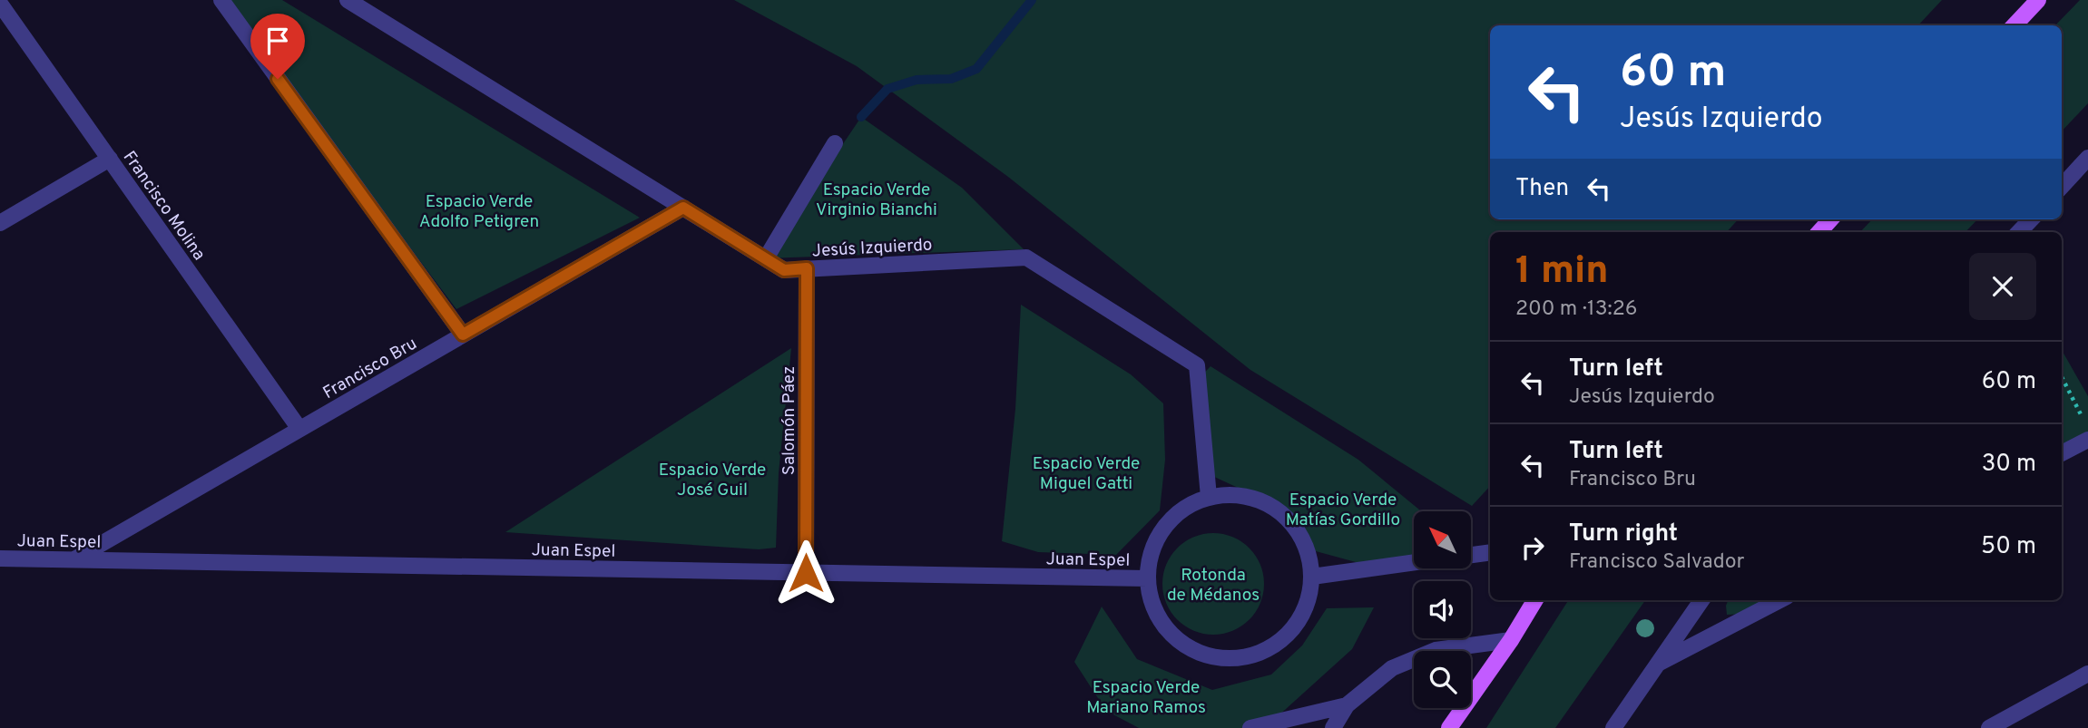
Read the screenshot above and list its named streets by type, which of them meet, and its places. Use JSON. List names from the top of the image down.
{
  "streets": {
    "street": [
      "Francisco Molina",
      "Jesús Izquierdo",
      "Francisco Bru",
      "Salomón Páez",
      "Juan Espel"
    ]
  },
  "crossings": [
    ["Francisco Molina", "Francisco Bru"],
    ["Jesús Izquierdo", "Francisco Bru"],
    ["Jesús Izquierdo", "Salomón Páez"],
    ["Jesús Izquierdo", "Juan Espel"],
    ["Francisco Bru", "Juan Espel"],
    ["Salomón Páez", "Juan Espel"]
  ],
  "parks": [
    "Espacio Verde Virginio Bianchi",
    "Espacio Verde Adolfo Petigren",
    "Espacio Verde Miguel Gatti",
    "Espacio Verde José Guil",
    "Espacio Verde Matías Gordillo",
    "Rotonda de Médanos",
    "Espacio Verde Mariano Ramos"
  ],
  "north": "top left",
  "page": {
    "turn": ["60 m", "Jesús Izquierdo"],
    "then": "Then",
    "heading": ["1 min", "200 m · 13:26"],
    "list": [
      {
        "name": "Turn left",
        "note": "Jesús Izquierdo",
        "value": "60 m"
      },
      {
        "name": "Turn left",
        "note": "Francisco Bru",
        "value": "30 m"
      },
      {
        "name": "Turn right",
        "note": "Francisco Salvador",
        "value": "50 m"
      }
    ]
  }
}
